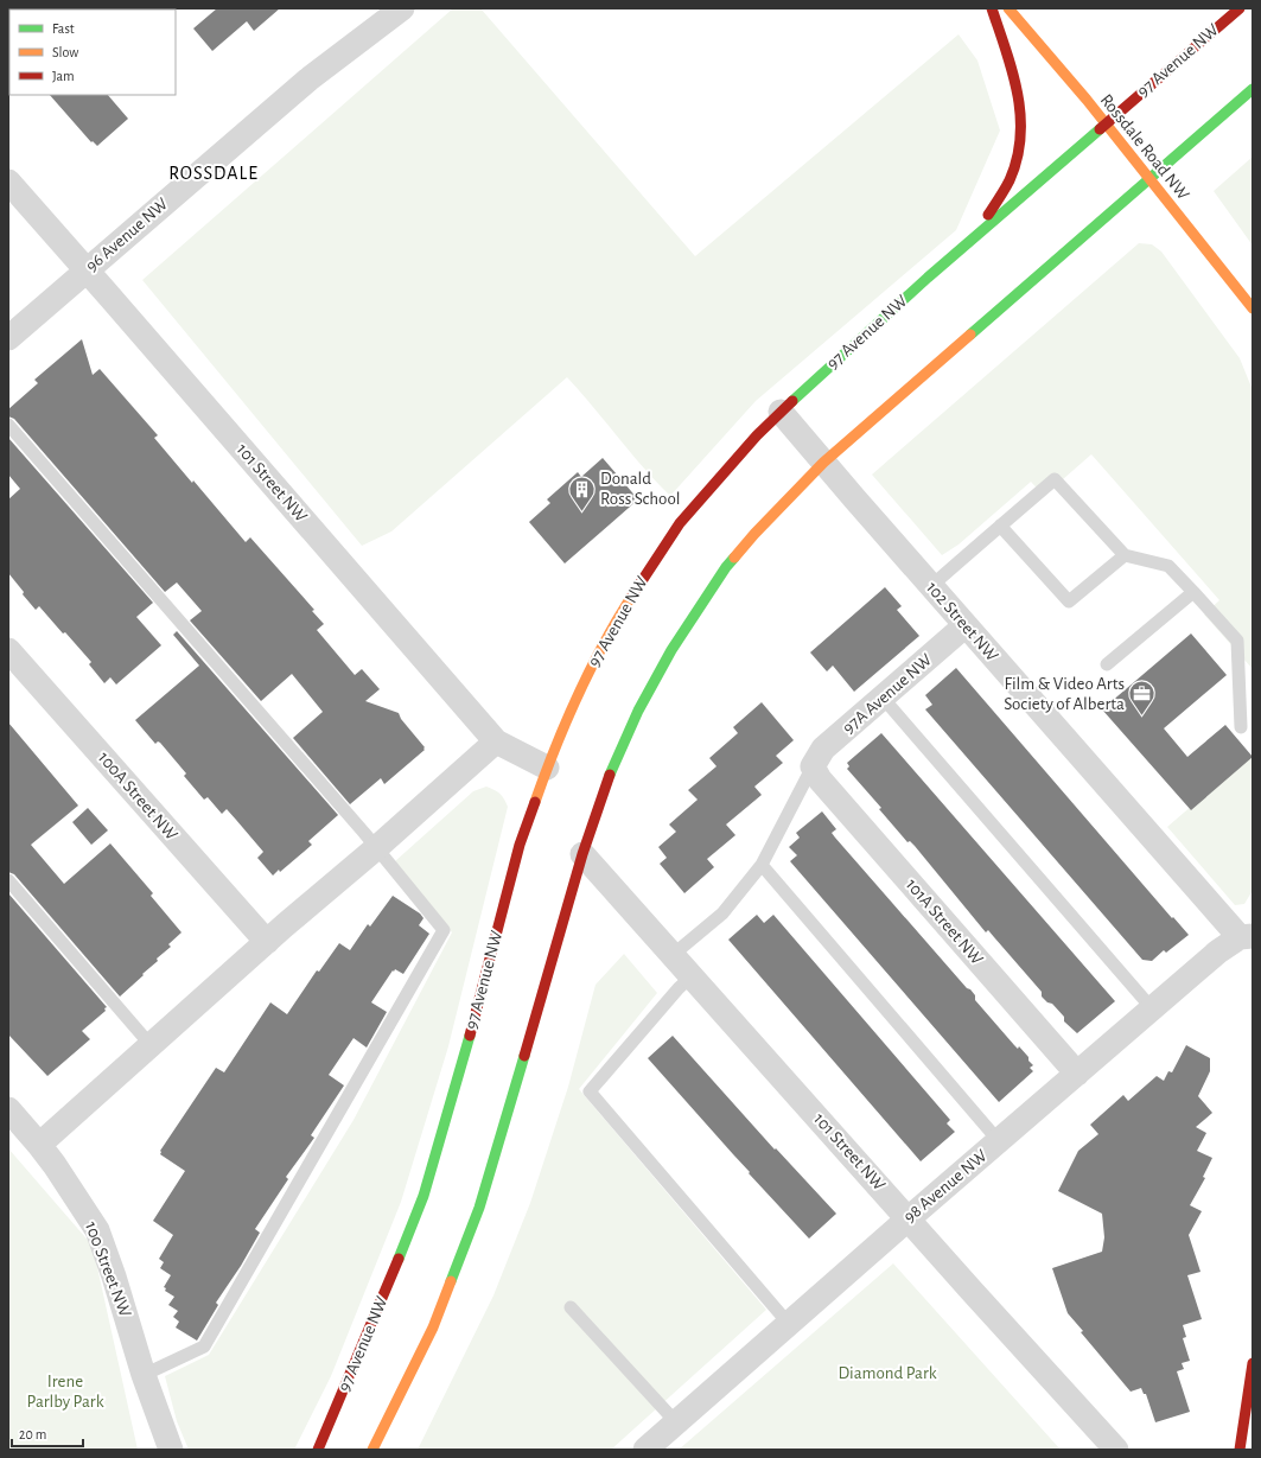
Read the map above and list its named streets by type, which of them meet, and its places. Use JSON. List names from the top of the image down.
{
  "streets": {
    "main road": ["97 Avenue NW", "Rossdale Road NW"],
    "street": [
      "96 Avenue NW",
      "101 Street NW",
      "102 Street NW",
      "97A Avenue NW",
      "100A Street NW",
      "101A Street NW",
      "98 Avenue NW",
      "100 Street NW"
    ]
  },
  "crossings": [
    ["97 Avenue NW", "Rossdale Road NW"],
    ["97 Avenue NW", "101 Street NW"],
    ["97 Avenue NW", "102 Street NW"],
    ["96 Avenue NW", "101 Street NW"],
    ["101 Street NW", "98 Avenue NW"],
    ["102 Street NW", "97A Avenue NW"],
    ["102 Street NW", "98 Avenue NW"],
    ["97A Avenue NW", "101A Street NW"],
    ["101A Street NW", "98 Avenue NW"]
  ],
  "districts": ["ROSSDALE"],
  "parks": ["Diamond Park", "Irene Parlby Park"],
  "places": {
    "building": ["Donald Ross School"],
    "office": ["Film & Video Arts Society of Alberta"]
  },
  "legend": ["Fast", "Slow", "Jam"],
  "scale_bar": "20 m"
}
